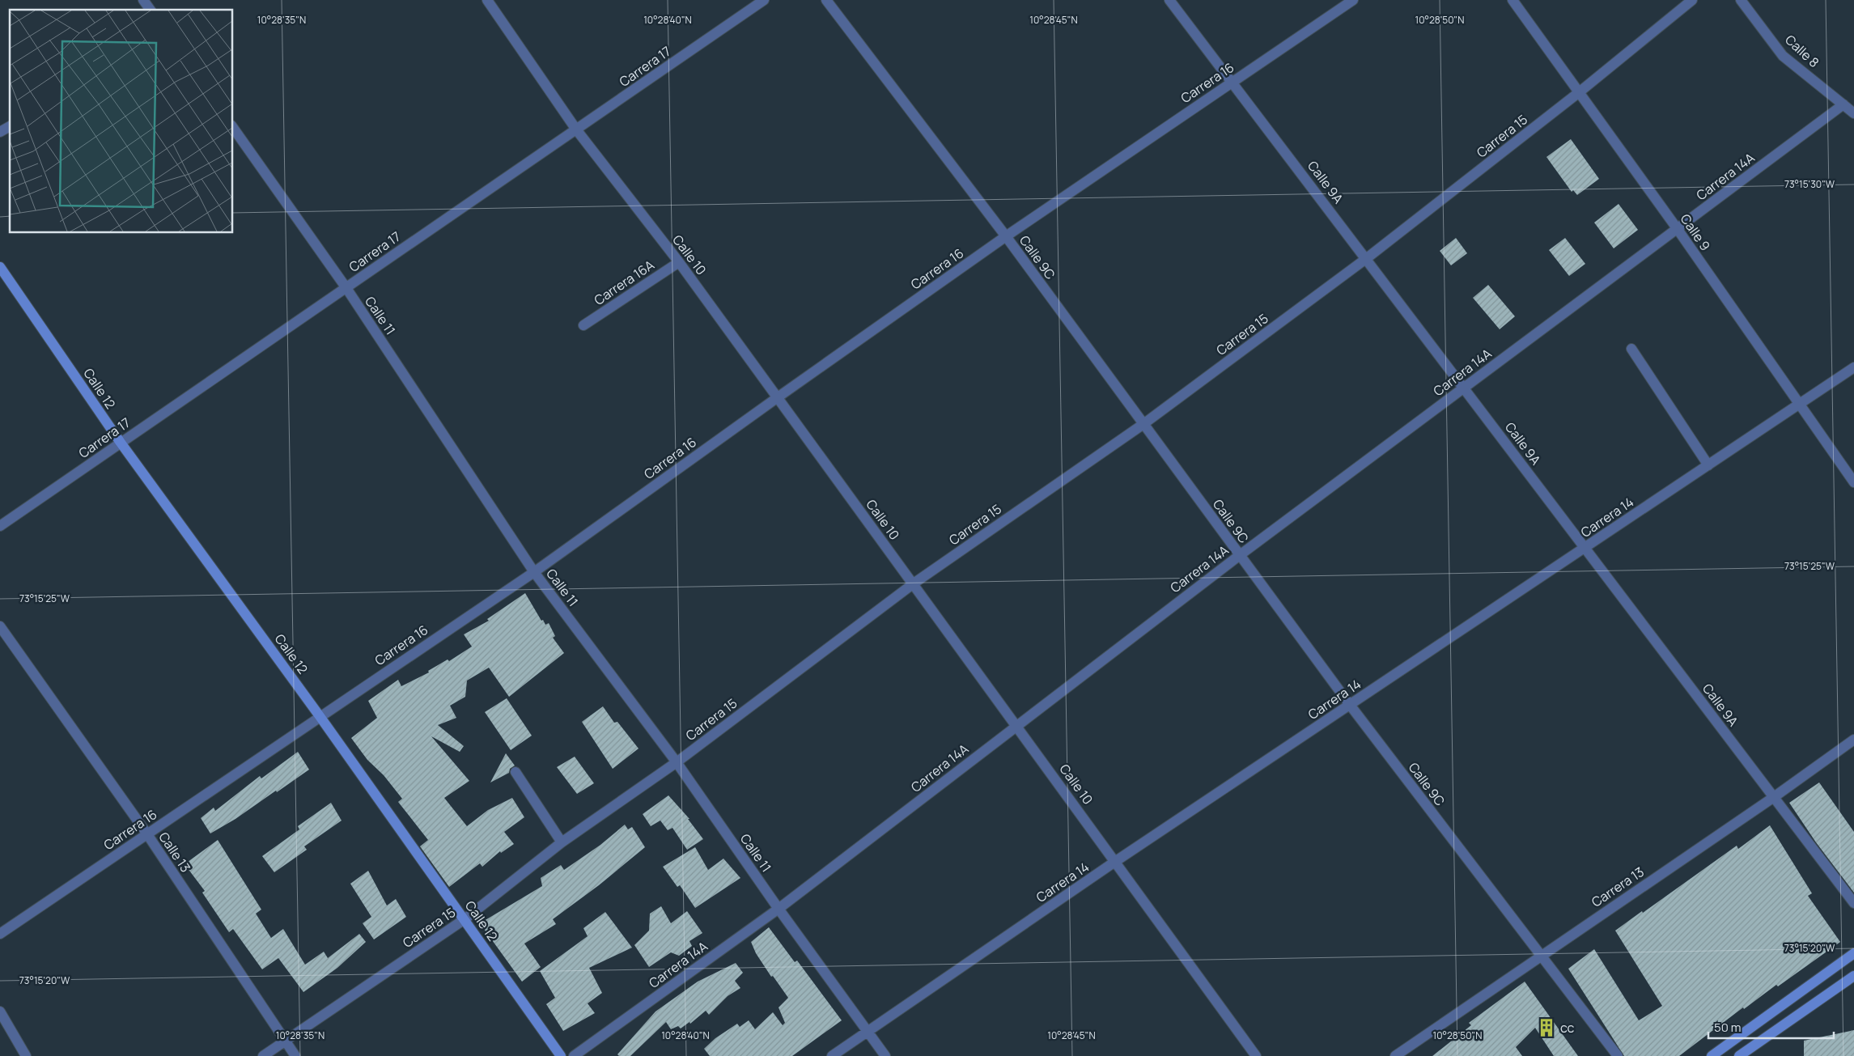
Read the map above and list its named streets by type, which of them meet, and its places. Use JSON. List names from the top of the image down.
{
  "streets": {
    "street": [
      "Calle 8",
      "Carrera 17",
      "Carrera 16",
      "Carrera 15",
      "Carrera 14A",
      "Calle 9A",
      "Calle 9",
      "Calle 10",
      "Calle 9C",
      "Carrera 16A",
      "Calle 11",
      "Calle 12",
      "Carrera 14",
      "Calle 13",
      "Carrera 13"
    ]
  },
  "crossings": [
    ["Calle 8", "Carrera 14A"],
    ["Carrera 17", "Calle 10"],
    ["Carrera 17", "Calle 11"],
    ["Carrera 17", "Calle 12"],
    ["Carrera 16", "Calle 9A"],
    ["Carrera 16", "Calle 10"],
    ["Carrera 16", "Calle 9C"],
    ["Carrera 16", "Calle 11"],
    ["Carrera 16", "Calle 12"],
    ["Carrera 16", "Calle 13"],
    ["Carrera 15", "Calle 9A"],
    ["Carrera 15", "Calle 9"],
    ["Carrera 15", "Calle 10"],
    ["Carrera 15", "Calle 9C"],
    ["Carrera 15", "Calle 11"],
    ["Carrera 15", "Calle 12"],
    ["Carrera 15", "Calle 13"],
    ["Carrera 14A", "Calle 9A"],
    ["Carrera 14A", "Calle 9"],
    ["Carrera 14A", "Calle 10"],
    ["Carrera 14A", "Calle 9C"],
    ["Carrera 14A", "Calle 11"],
    ["Calle 9A", "Carrera 14"],
    ["Calle 9A", "Carrera 13"],
    ["Calle 9", "Carrera 14"],
    ["Calle 10", "Carrera 16A"],
    ["Calle 10", "Carrera 14"],
    ["Calle 9C", "Carrera 14"],
    ["Calle 9C", "Carrera 13"],
    ["Calle 11", "Carrera 14"]
  ],
  "places": {
    "building": ["cc"]
  },
  "scale_bar": "50 m",
  "coordinates": [
    "10°28'35\"N",
    "10°28'40\"N",
    "10°28'45\"N",
    "10°28'50\"N",
    "73°15'30\"W",
    "73°15'25\"W",
    "73°15'20\"W"
  ]
}
